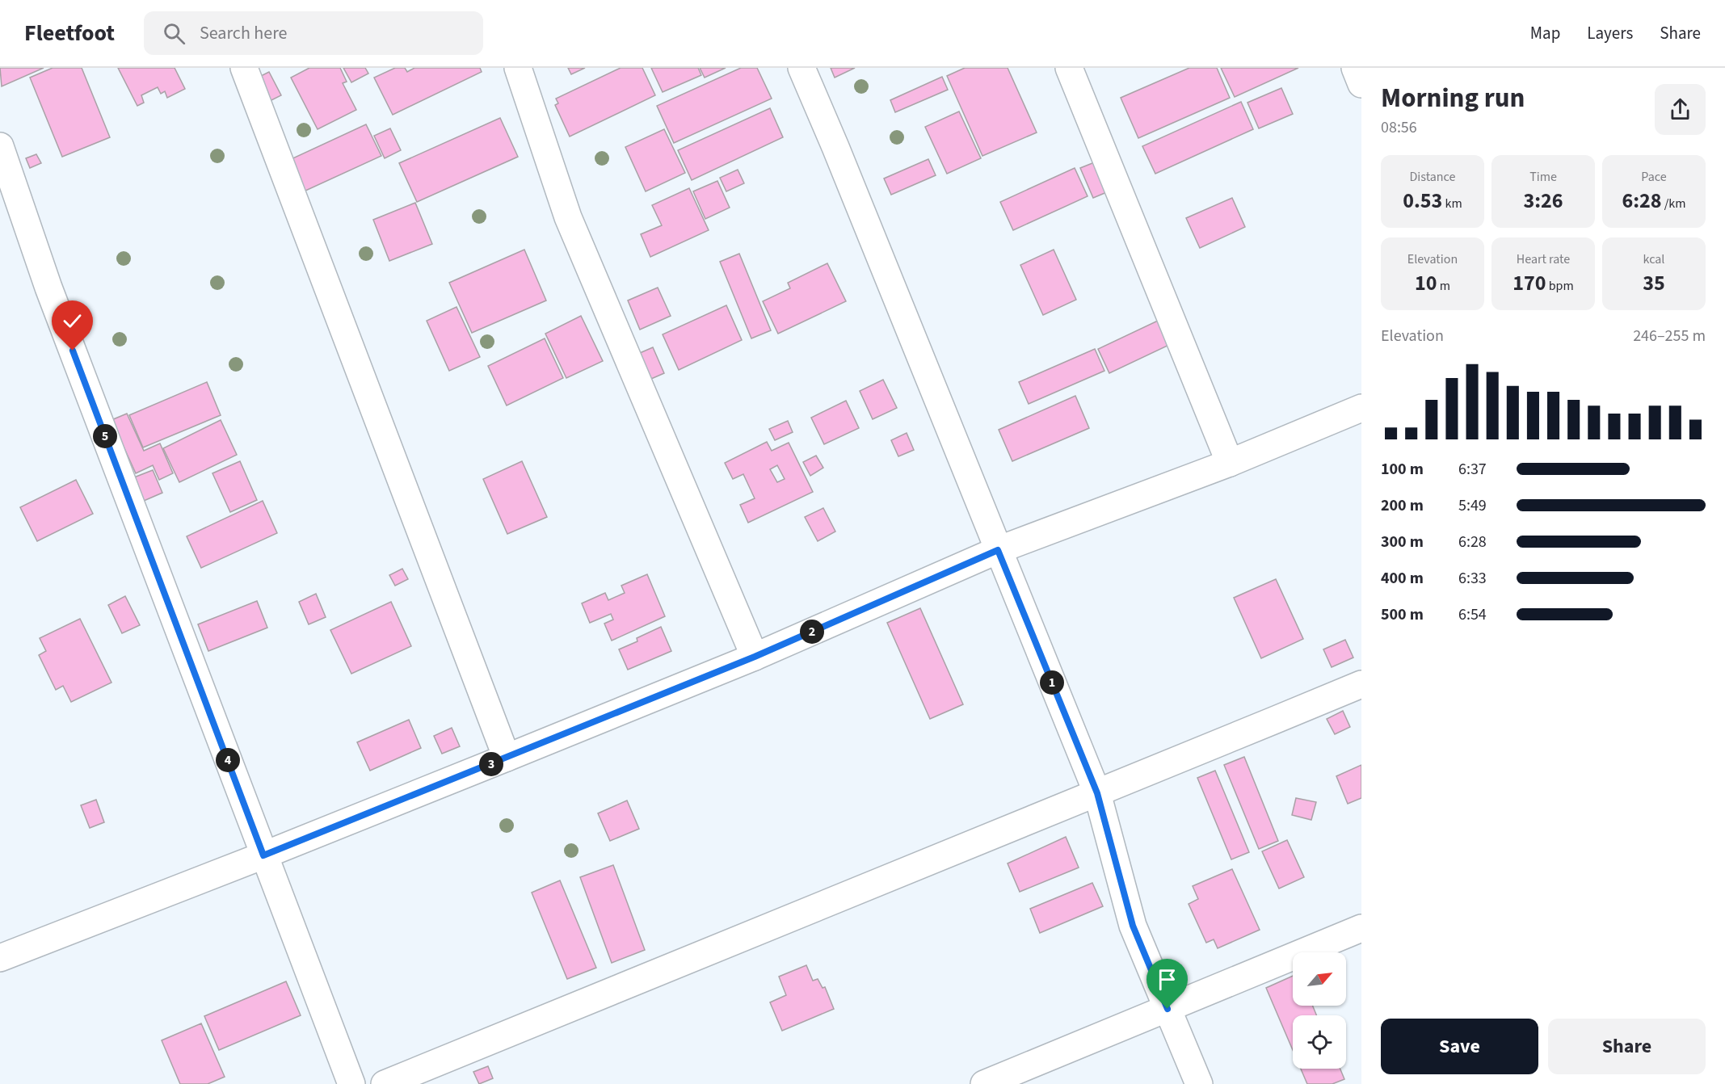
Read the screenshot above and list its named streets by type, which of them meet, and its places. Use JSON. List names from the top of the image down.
{
  "north": "top right",
  "page": {
    "header": "Fleetfoot",
    "search": "Search here",
    "nav": ["Map", "Layers", "Share"],
    "heading": ["Morning run", "08:56"],
    "stats": [
      ["Distance", "0.53 km"],
      ["Time", "3:26"],
      ["Pace", "6:28 /km"],
      ["Elevation", "10 m"],
      ["Heart rate", "170 bpm"],
      ["kcal", "35"]
    ],
    "chart": ["Elevation", "246–255 m"],
    "pins": [
      "5",
      "2",
      "1",
      "4",
      "3"
    ],
    "list": [
      {
        "name": "100 m",
        "note": "6:37"
      },
      {
        "name": "200 m",
        "note": "5:49"
      },
      {
        "name": "300 m",
        "note": "6:28"
      },
      {
        "name": "400 m",
        "note": "6:33"
      },
      {
        "name": "500 m",
        "note": "6:54"
      }
    ],
    "buttons": ["Save", "Share"]
  }
}
